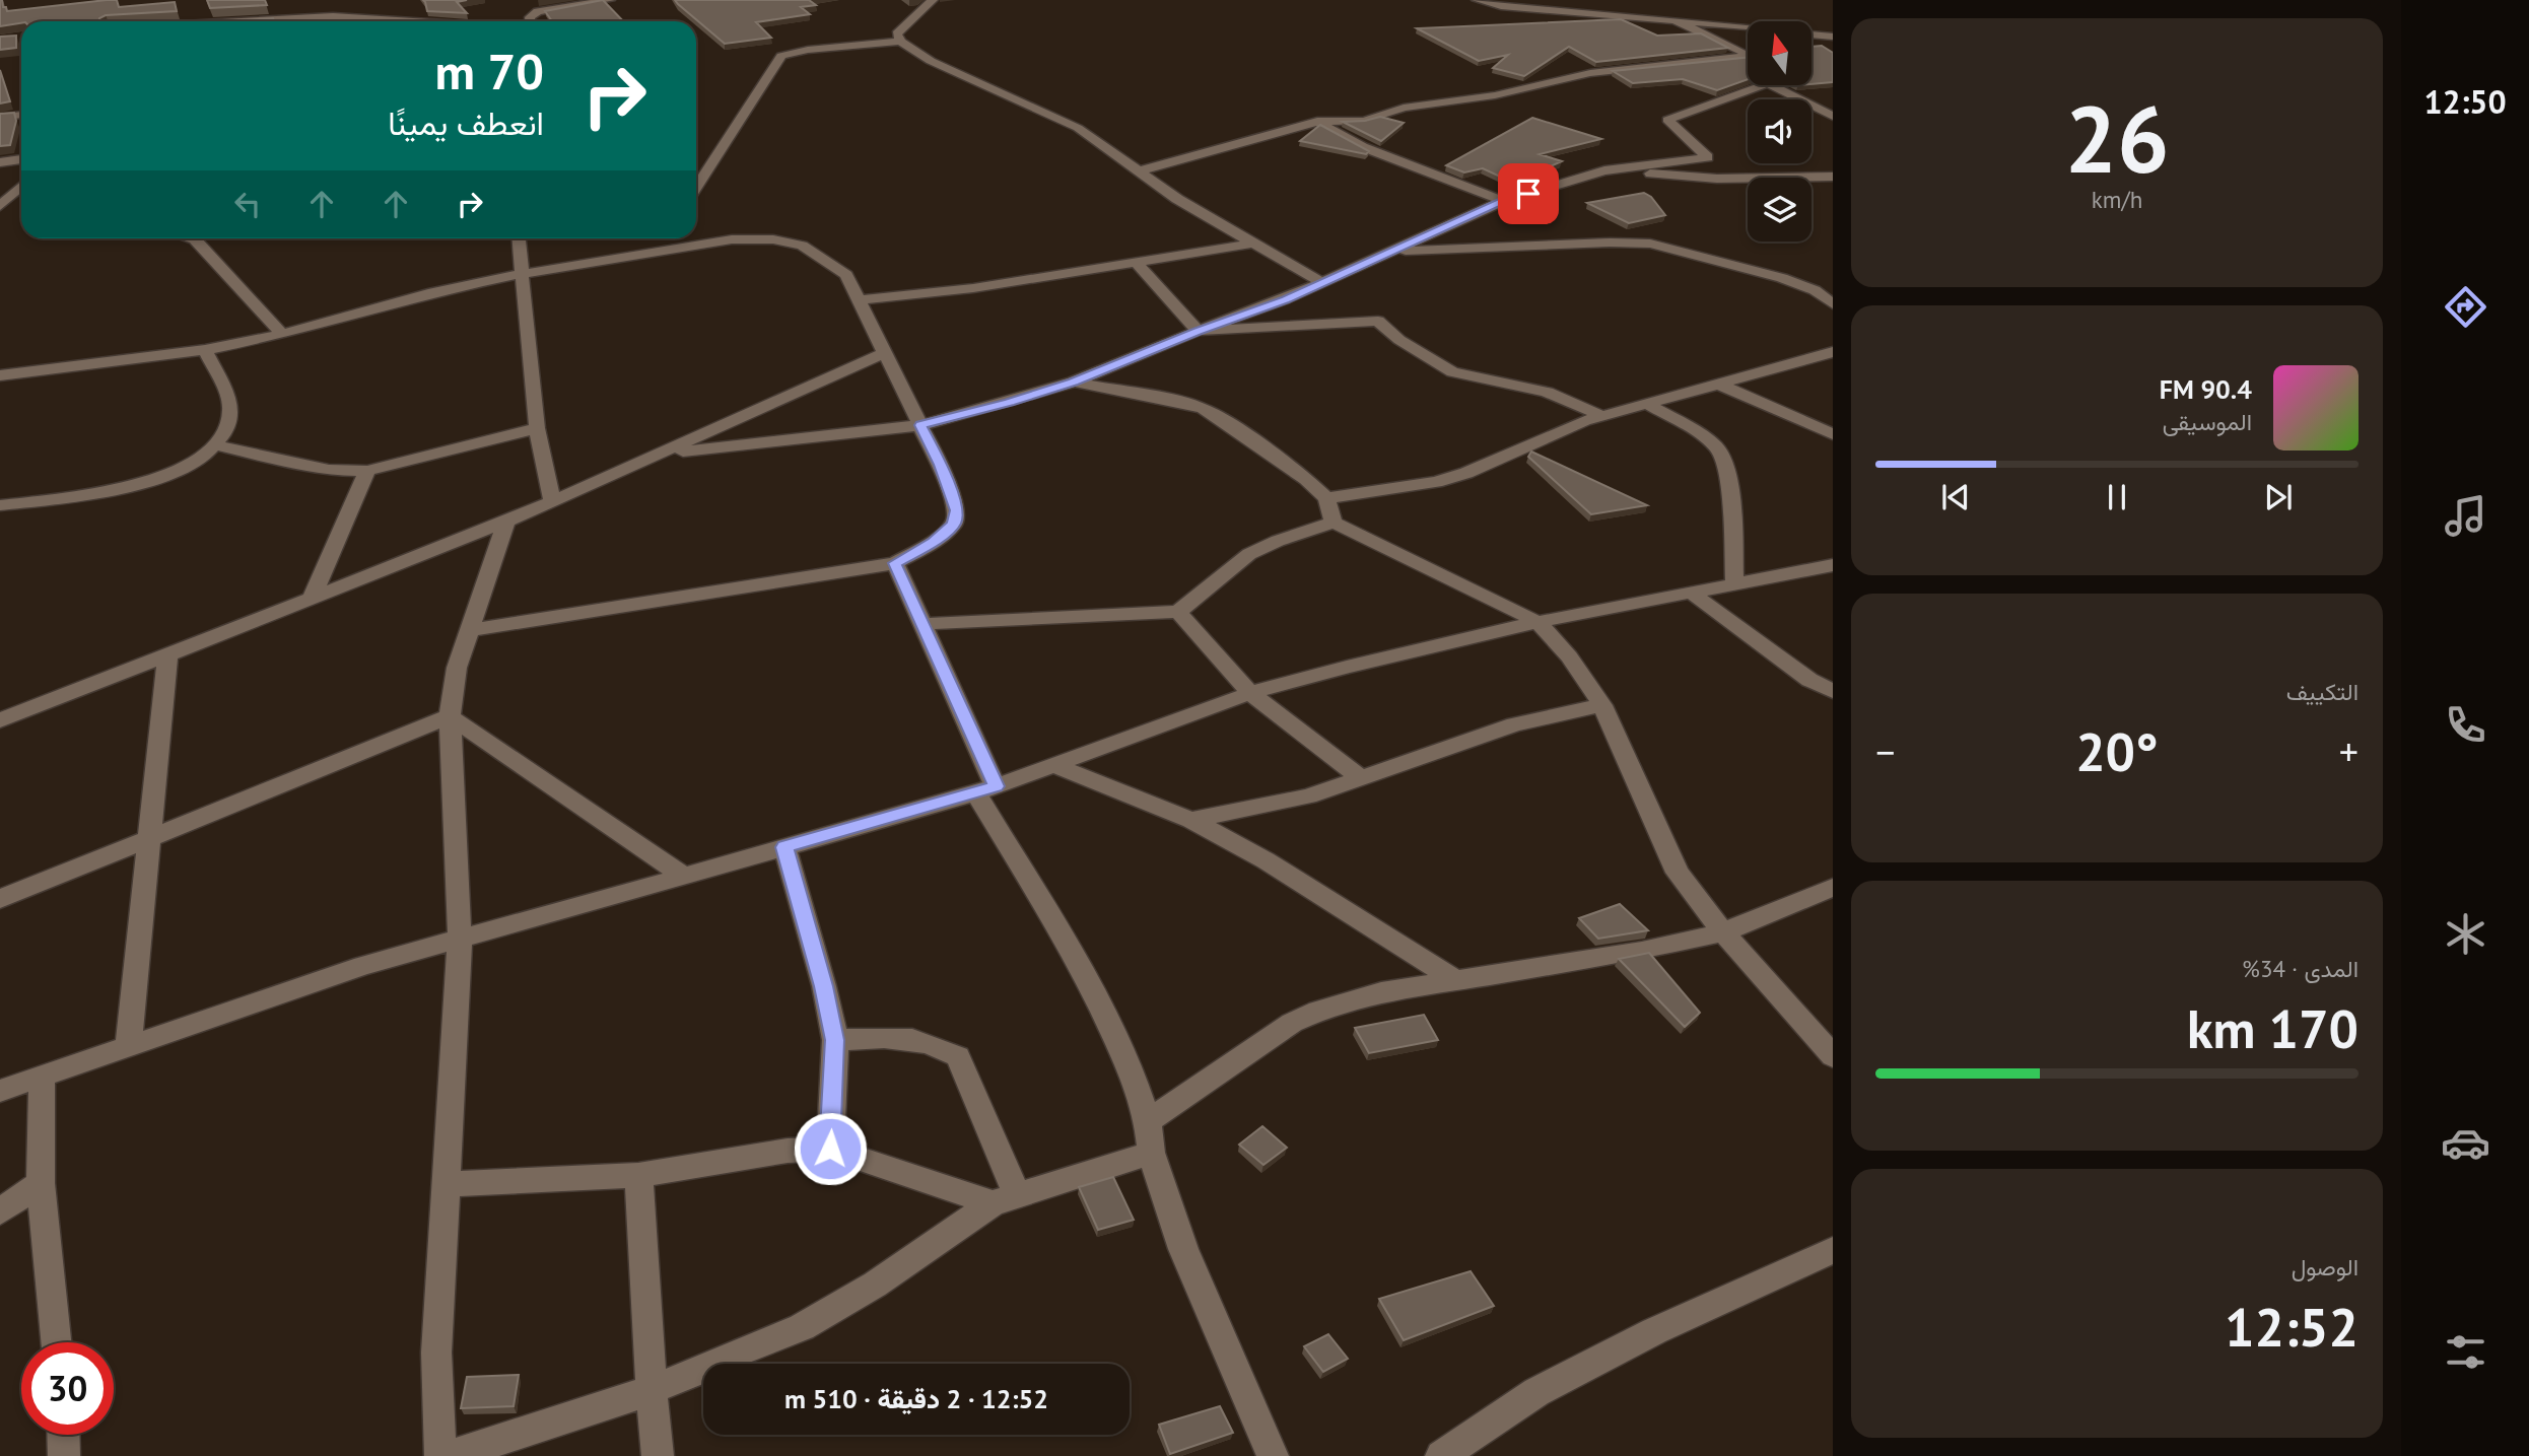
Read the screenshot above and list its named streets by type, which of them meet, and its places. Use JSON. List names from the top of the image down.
{
  "north": "top",
  "page": {
    "tabs": "12:50",
    "tile": [
      ["26", "km/h"],
      "التكييف",
      ["المدى · 34%", "170 km"],
      ["الوصول", "12:52"]
    ],
    "turn": ["70 m", "انعطف يمينًا"],
    "song": ["90.4 FM", "الموسيقى"],
    "heat": ["−", "20°", "+"],
    "limit": "30",
    "trip": "12:52 · 2 دقيقة · 510 m"
  }
}
